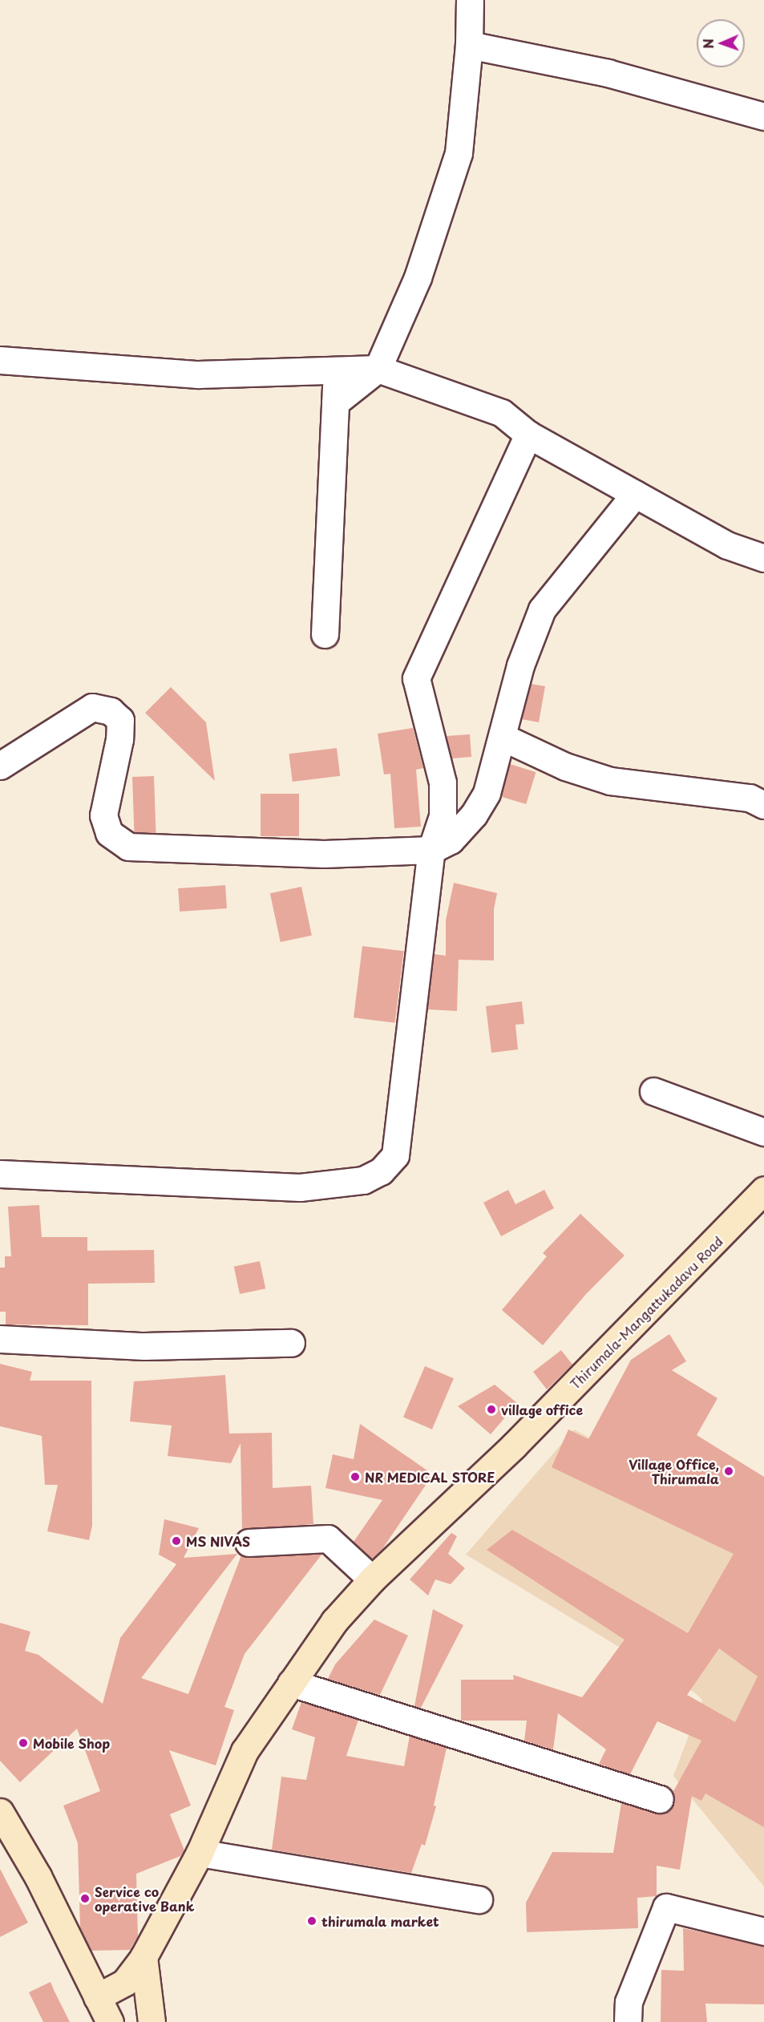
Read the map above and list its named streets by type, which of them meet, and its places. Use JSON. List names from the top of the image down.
{
  "streets": {
    "main road": ["Thirumala-Mangattukadavu Road"]
  },
  "places": [
    "village office",
    "Village Office, Thirumala",
    "NR MEDICAL STORE",
    "MS NIVAS",
    "Mobile Shop",
    "Service co operative Bank",
    "thirumala market"
  ],
  "north": "left"
}
